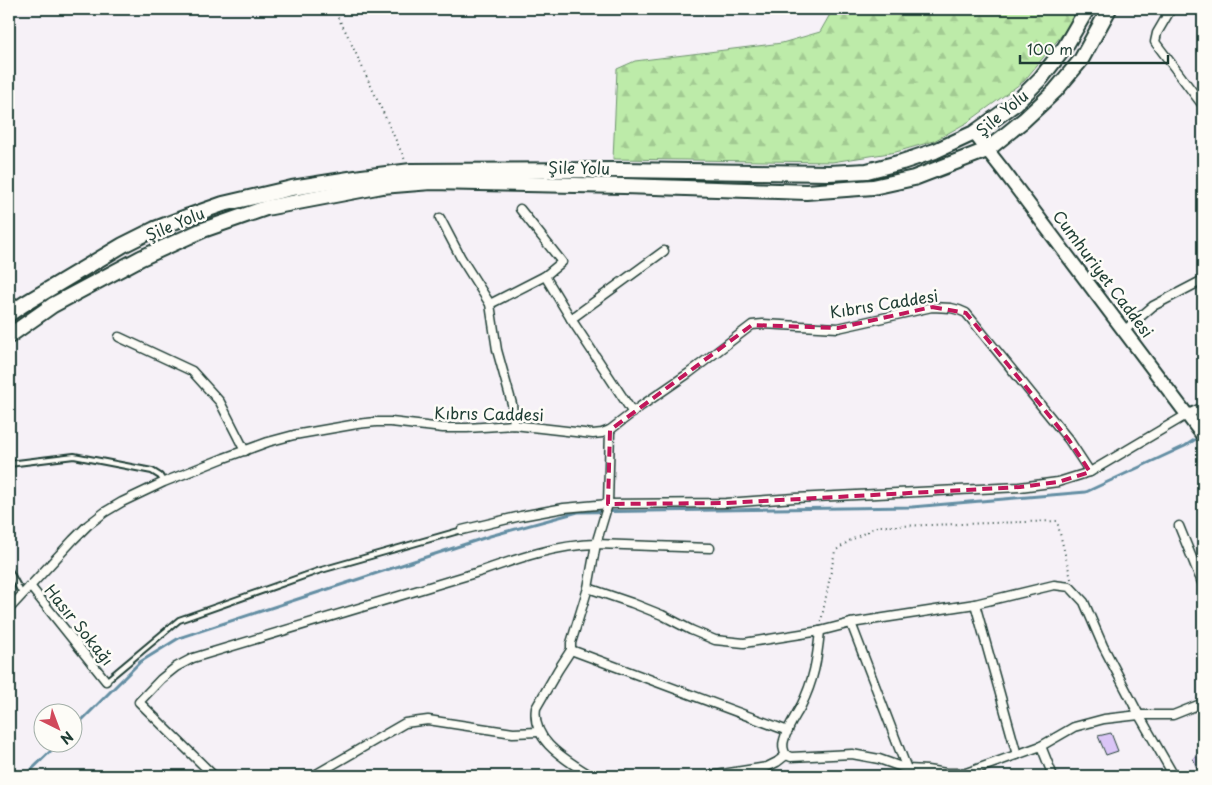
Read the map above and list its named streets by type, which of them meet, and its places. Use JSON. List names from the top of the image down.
{
  "streets": {
    "highway": ["Şile Yolu"],
    "main road": ["Cumhuriyet Caddesi"],
    "street": ["Kıbrıs Caddesi", "Hasır Sokağı"]
  },
  "crossings": [
    ["Şile Yolu", "Cumhuriyet Caddesi"],
    ["Kıbrıs Caddesi", "Hasır Sokağı"]
  ],
  "scale_bar": "100 m",
  "north": "bottom right"
}
